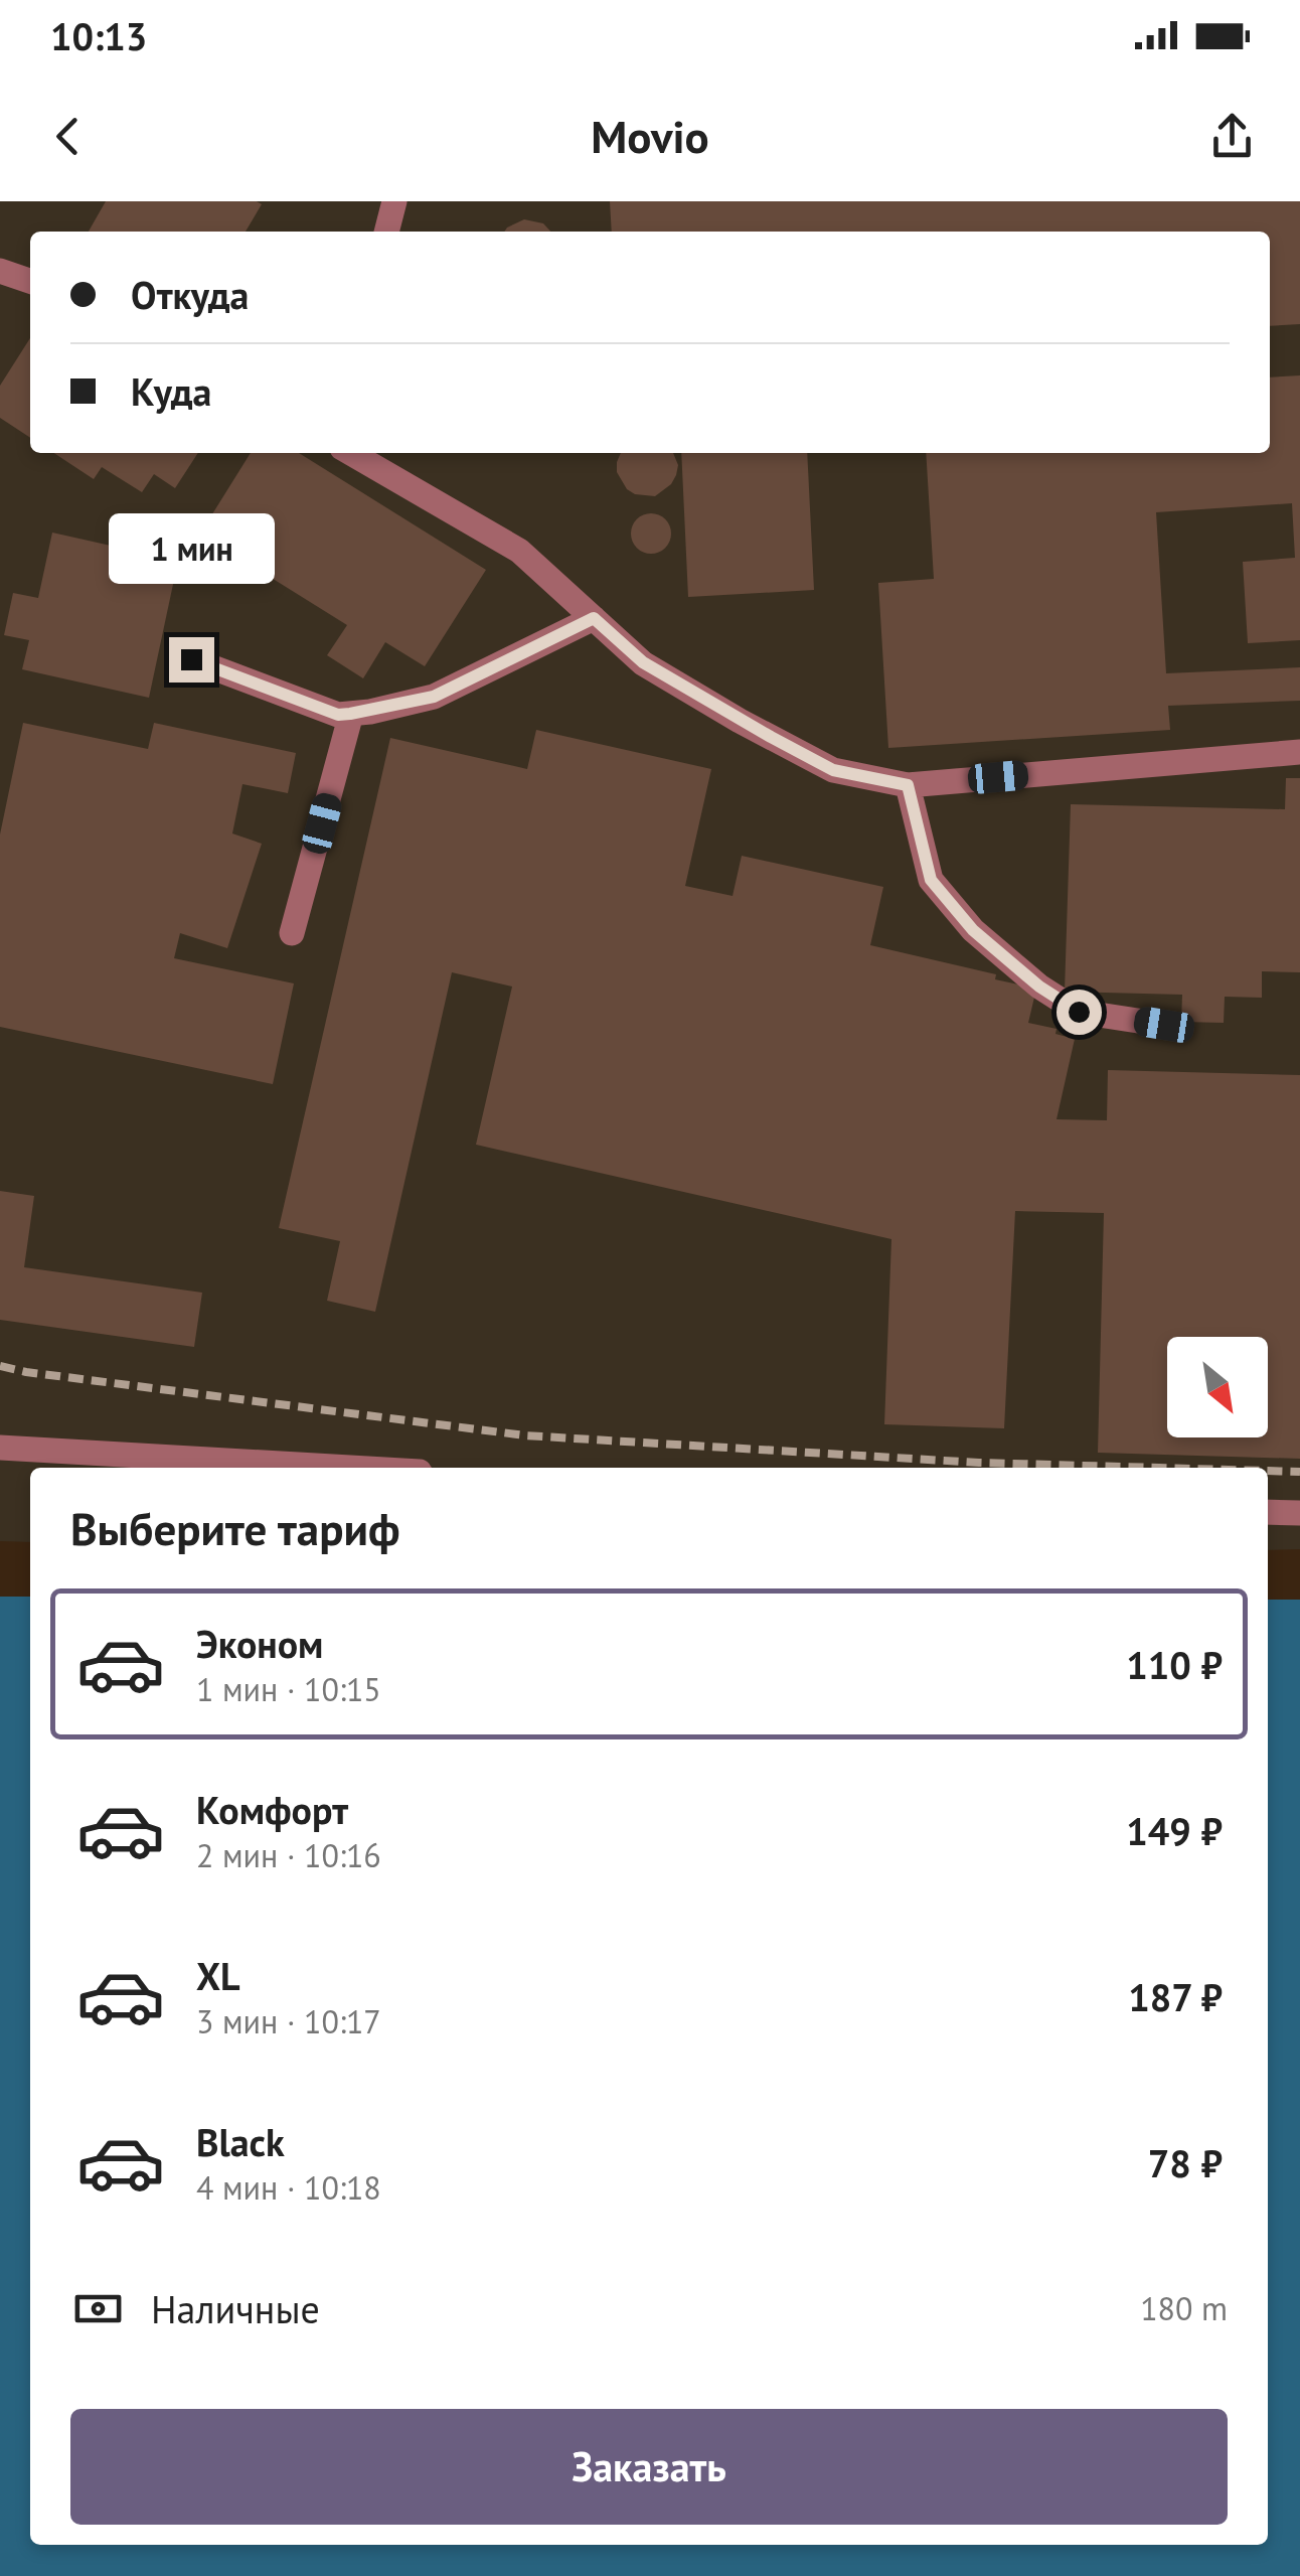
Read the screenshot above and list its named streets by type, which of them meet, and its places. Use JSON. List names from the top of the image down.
{
  "north": "bottom right",
  "page": {
    "status": "10:13",
    "header": "Movio",
    "banner": ["Откуда", "Куда"],
    "bubble": "1 мин",
    "heading": "Выберите тариф",
    "list": [
      {
        "name": "Эконом",
        "note": "1 мин · 10:15",
        "value": "110 ₽"
      },
      {
        "name": "Комфорт",
        "note": "2 мин · 10:16",
        "value": "149 ₽"
      },
      {
        "name": "XL",
        "note": "3 мин · 10:17",
        "value": "187 ₽"
      },
      {
        "name": "Black",
        "note": "4 мин · 10:18",
        "value": "78 ₽"
      }
    ],
    "pay": ["Наличные", "180 m"],
    "buttons": "Заказать"
  }
}
